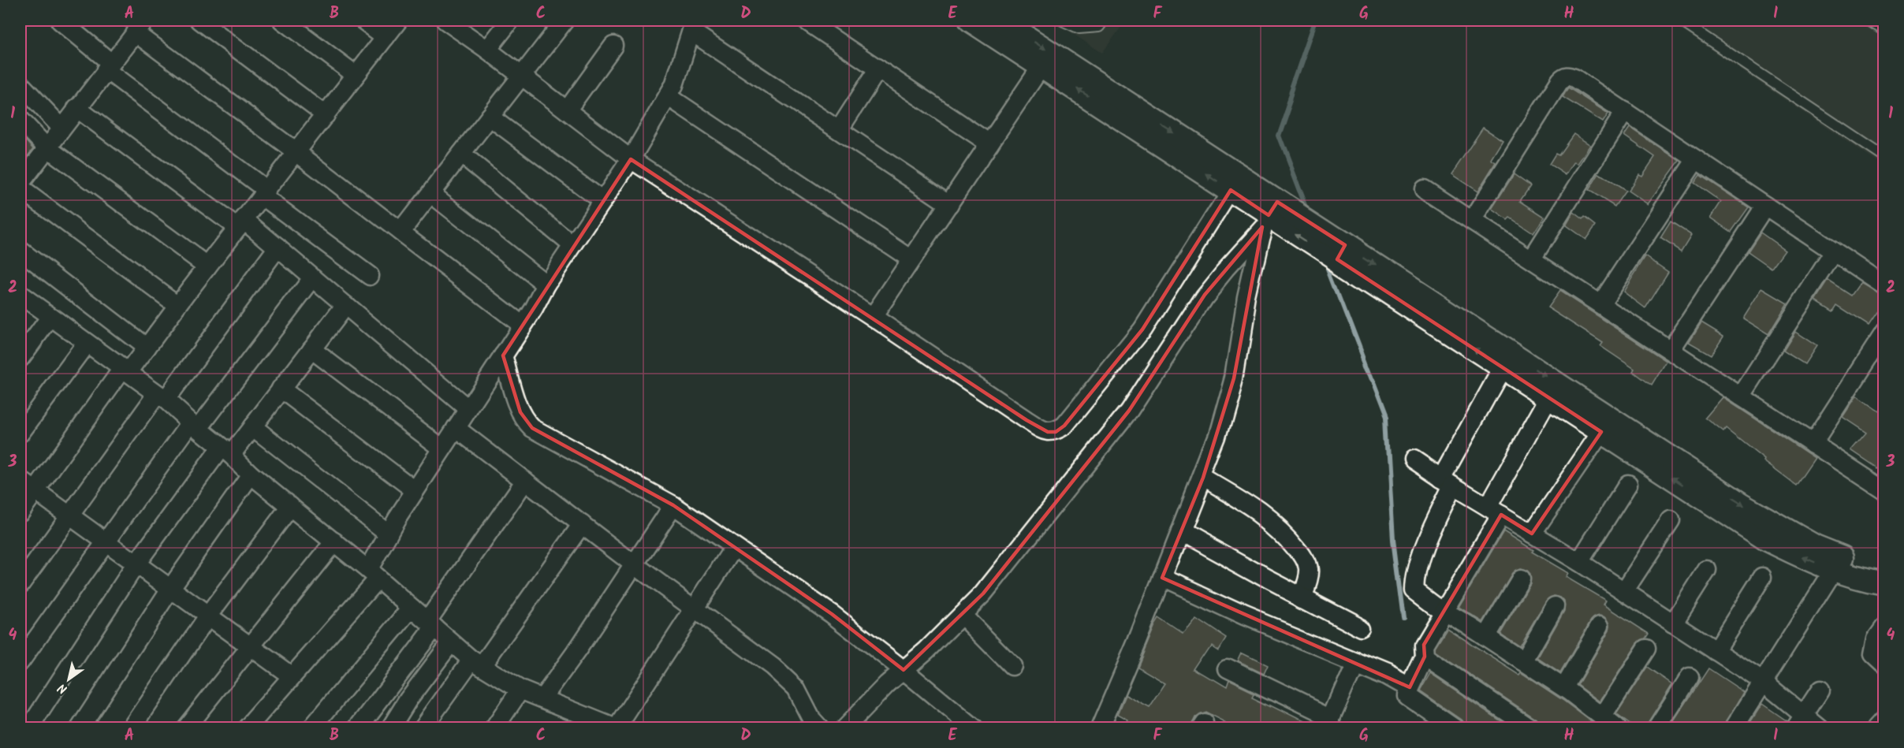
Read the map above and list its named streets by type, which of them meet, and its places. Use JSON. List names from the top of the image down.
{
  "north": "bottom left",
  "grid": {
    "columns": [
      "A",
      "B",
      "C",
      "D",
      "E",
      "F",
      "G",
      "H",
      "I"
    ],
    "rows": [
      "1",
      "2",
      "3",
      "4"
    ]
  }
}
